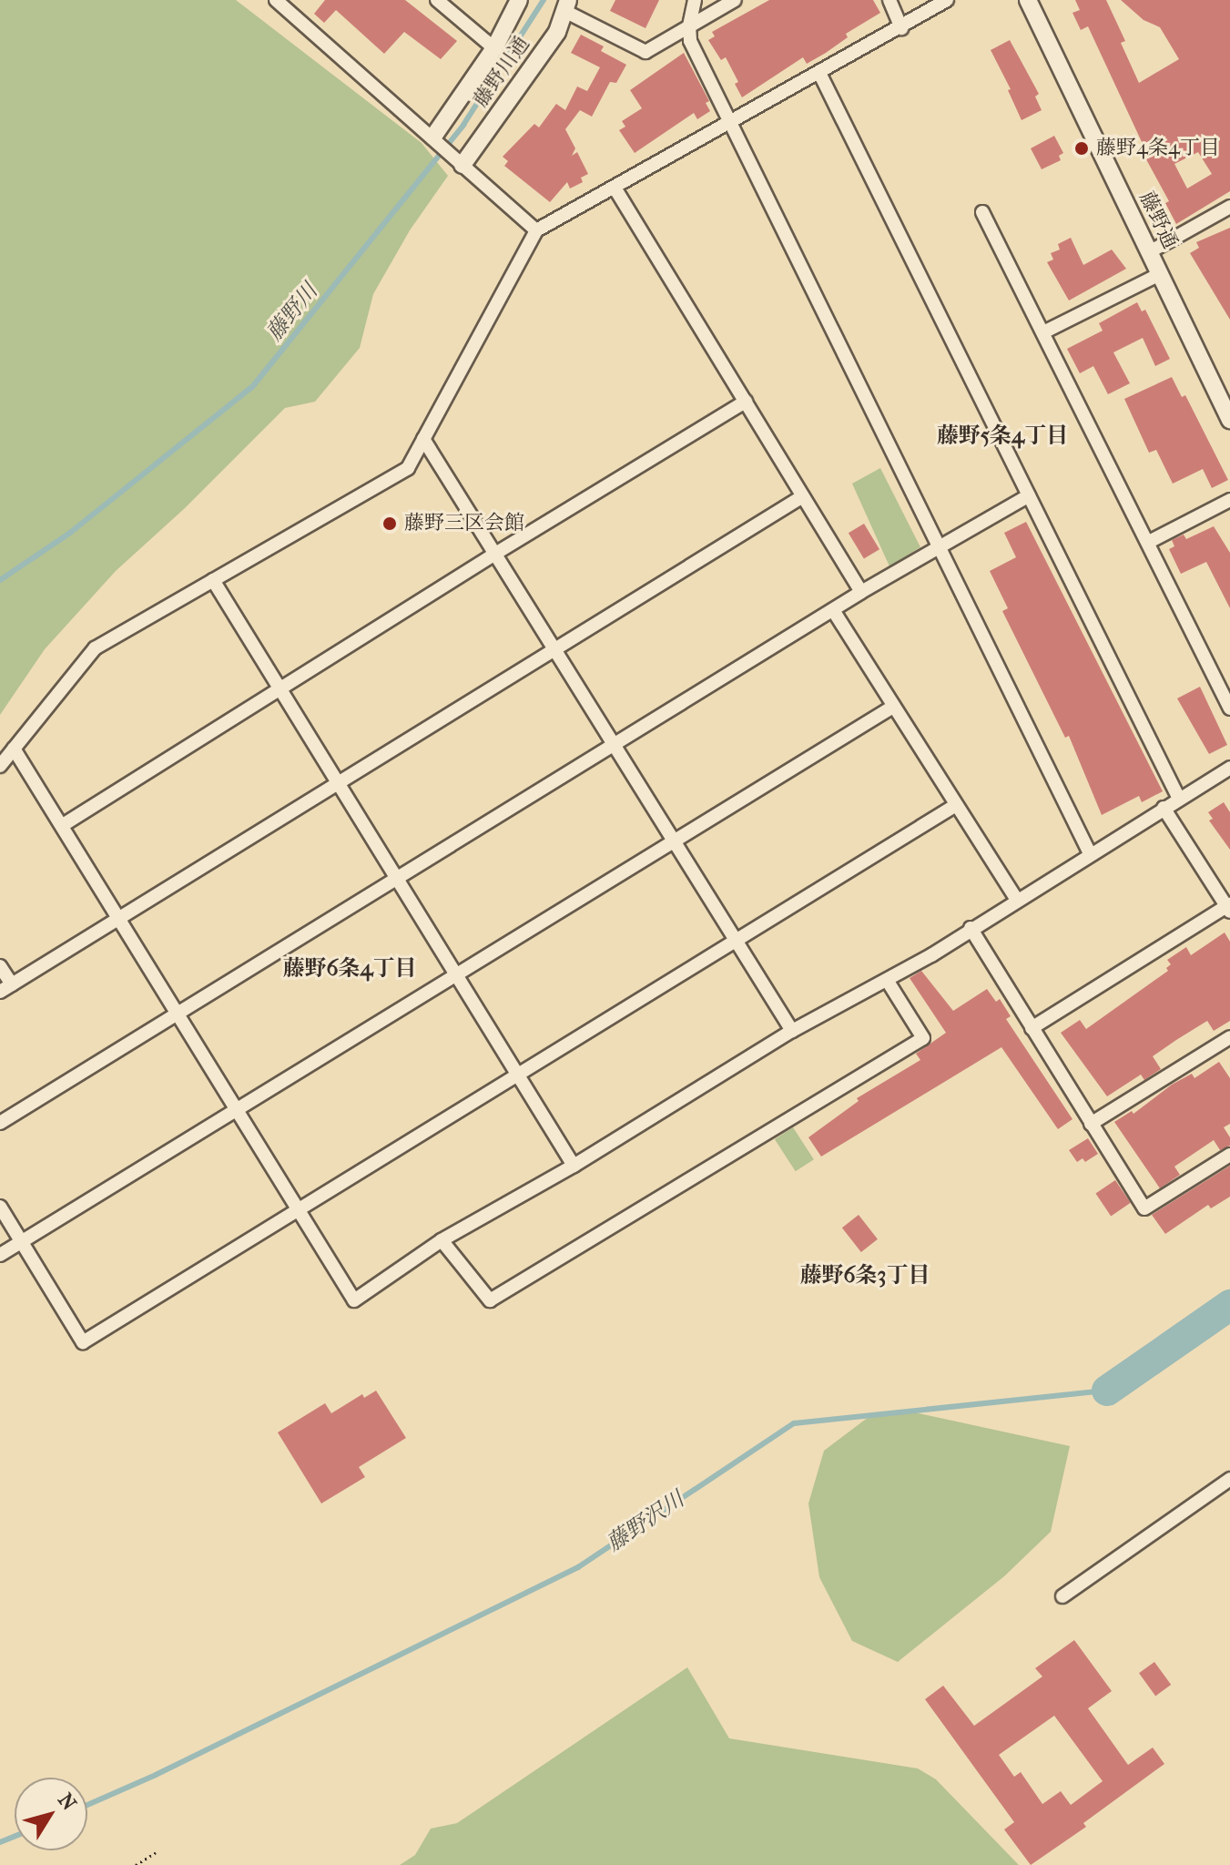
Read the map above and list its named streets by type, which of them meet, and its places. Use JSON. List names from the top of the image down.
{
  "streets": {
    "street": ["藤野川通", "藤野通"]
  },
  "districts": ["藤野5条4丁目", "藤野6条4丁目", "藤野6条3丁目"],
  "water": ["藤野川", "藤野沢川"],
  "places": ["藤野4条4丁目", "藤野三区会館"],
  "north": "top right"
}
